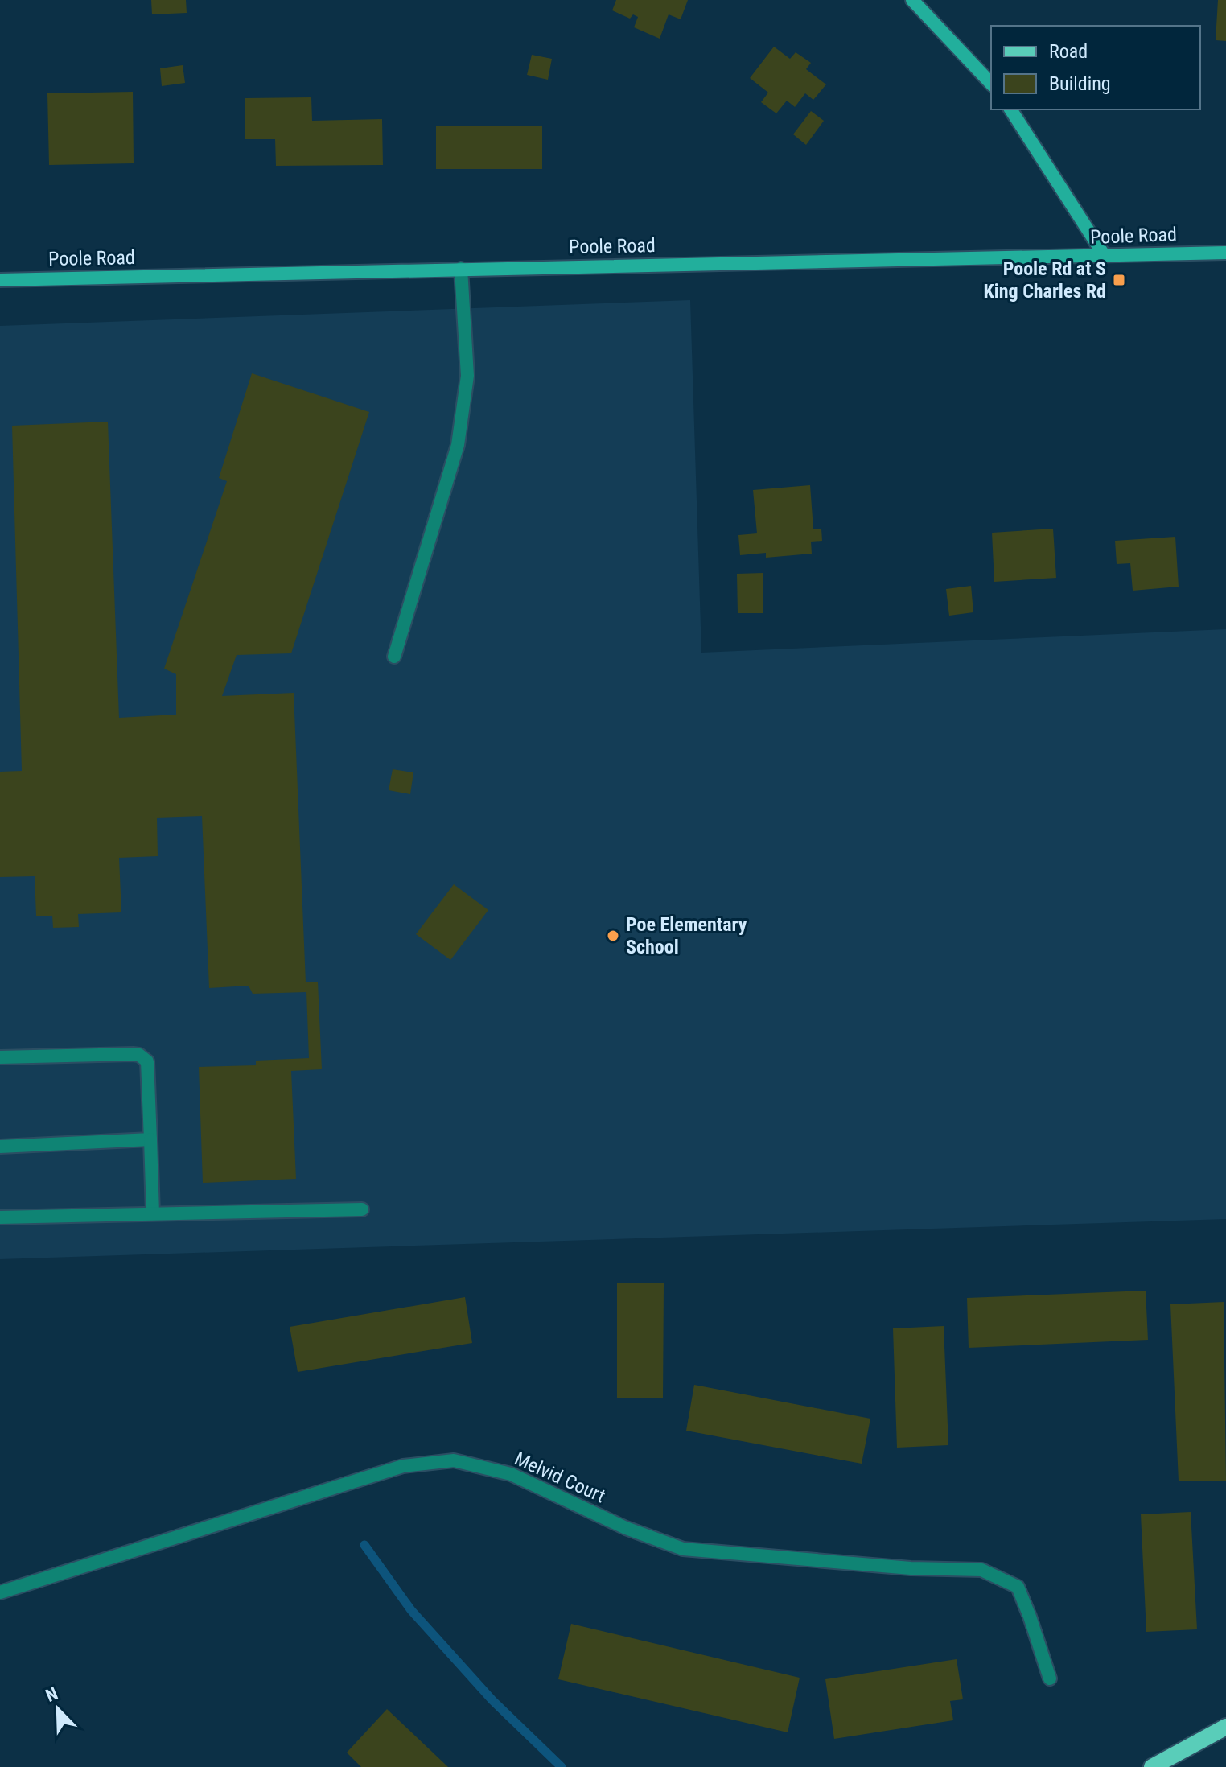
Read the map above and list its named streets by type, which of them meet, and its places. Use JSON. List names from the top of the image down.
{
  "streets": {
    "main road": ["Poole Road"],
    "street": ["Melvid Court"]
  },
  "places": {
    "transit": ["Poole Rd at S King Charles Rd"],
    "other": ["Poe Elementary School"]
  },
  "legend": ["Road", "Building"],
  "north": "top left"
}
